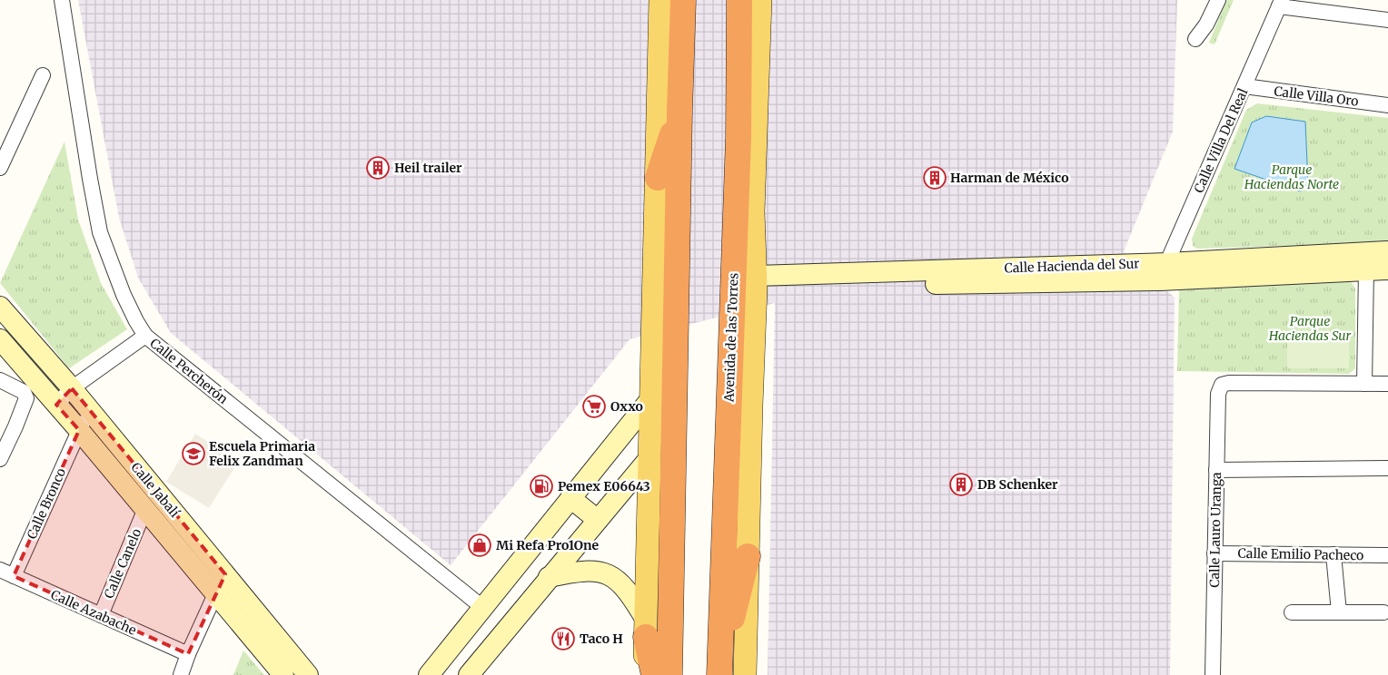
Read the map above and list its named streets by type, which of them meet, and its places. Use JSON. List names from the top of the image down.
{
  "streets": {
    "highway": ["Avenida de las Torres"],
    "street": [
      "Calle Villa Oro",
      "Calle Villa Del Real",
      "Calle Hacienda del Sur",
      "Calle Percherón",
      "Calle Jabalí",
      "Calle Bronco",
      "Calle Lauro Uranga",
      "Calle Emilio Pacheco",
      "Calle Canelo",
      "Calle Azabache"
    ]
  },
  "crossings": [
    ["Calle Villa Oro", "Calle Villa Del Real"],
    ["Calle Villa Del Real", "Calle Hacienda del Sur"],
    ["Calle Hacienda del Sur", "Avenida de las Torres"],
    ["Calle Jabalí", "Calle Bronco"],
    ["Calle Jabalí", "Calle Canelo"],
    ["Calle Bronco", "Calle Azabache"],
    ["Calle Lauro Uranga", "Calle Emilio Pacheco"],
    ["Calle Canelo", "Calle Azabache"]
  ],
  "parks": ["Parque Haciendas Norte", "Parque Haciendas Sur"],
  "places": {
    "building": ["Heil trailer", "Harman de México", "DB Schenker"],
    "supermarket": ["Oxxo"],
    "school or university": ["Escuela Primaria Felix Zandman"],
    "fuel station": ["Pemex E06643"],
    "shop": ["Mi Refa Pro1One"],
    "restaurant": ["Taco H"]
  }
}
